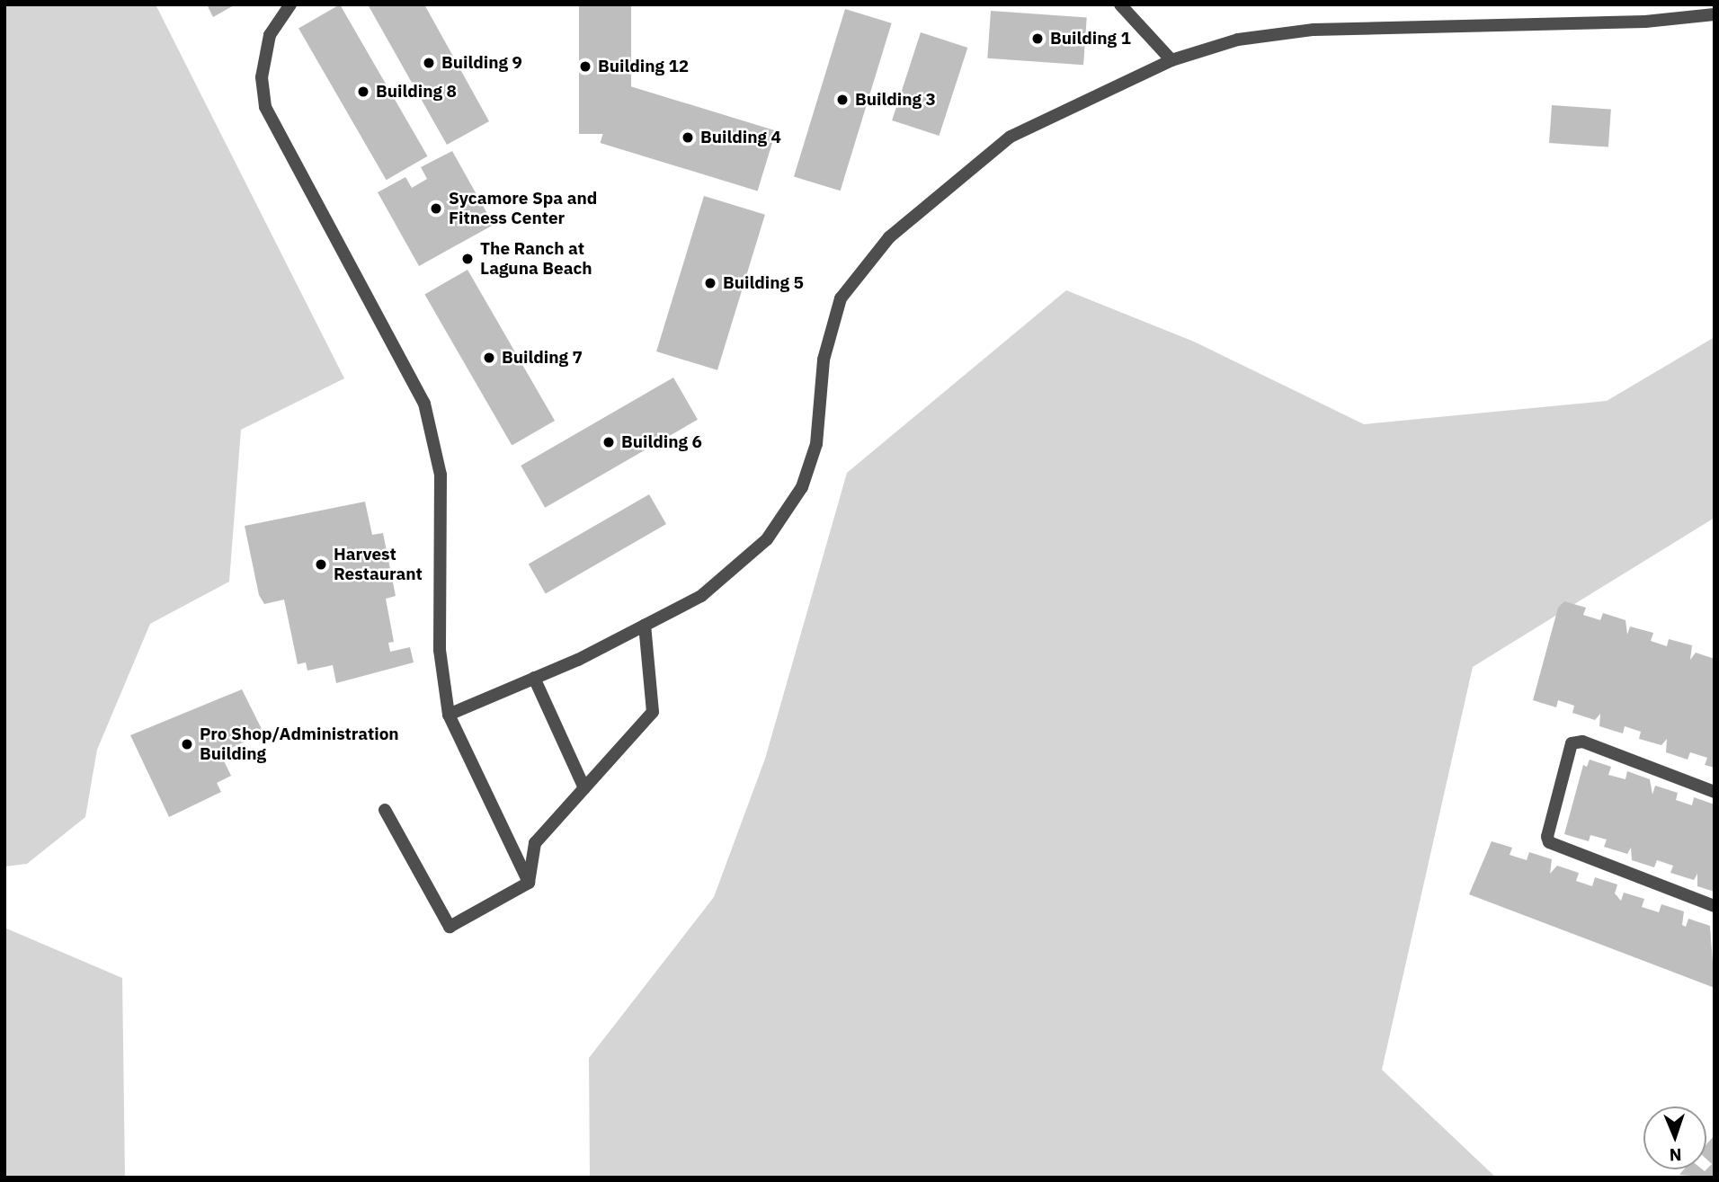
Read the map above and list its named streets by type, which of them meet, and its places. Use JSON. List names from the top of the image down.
{
  "places": [
    "Building 1",
    "Building 9",
    "Building 12",
    "Building 8",
    "Building 3",
    "Building 4",
    "Sycamore Spa and Fitness Center",
    "The Ranch at Laguna Beach",
    "Building 5",
    "Building 7",
    "Building 6",
    "Harvest Restaurant",
    "Pro Shop/Administration Building"
  ],
  "north": "bottom"
}
